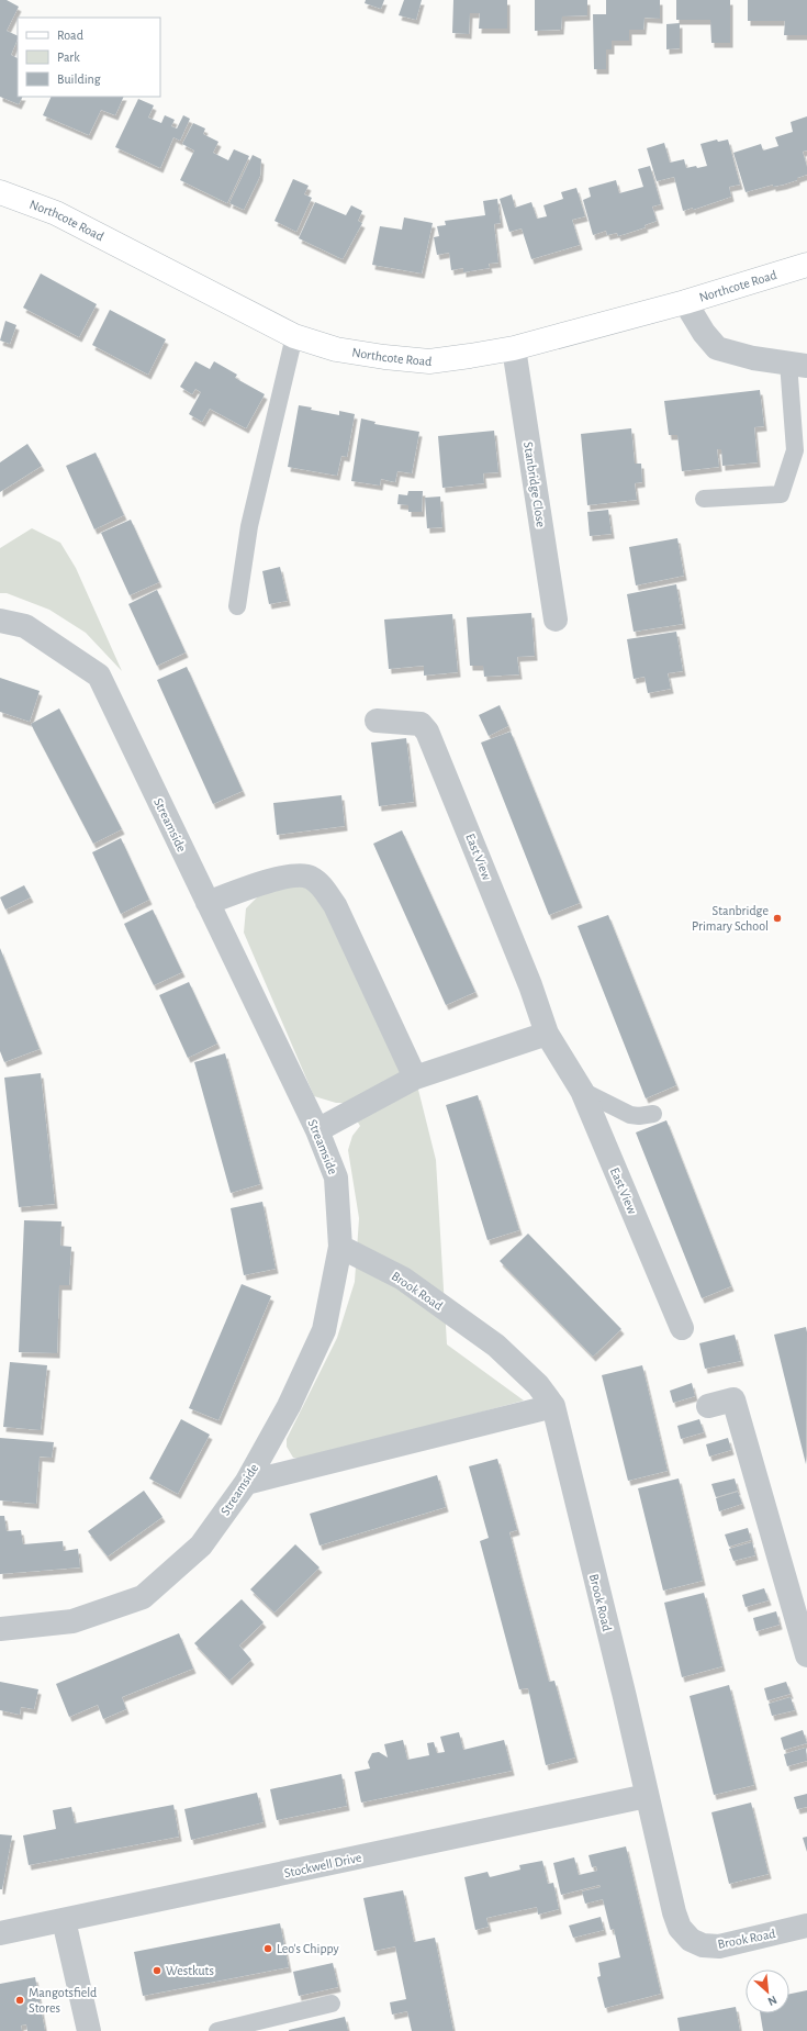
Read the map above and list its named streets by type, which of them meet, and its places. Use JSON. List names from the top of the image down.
{
  "streets": {
    "street": [
      "Northcote Road",
      "Stanbridge Close",
      "Streamside",
      "East View",
      "Brook Road",
      "Stockwell Drive"
    ]
  },
  "crossings": [
    ["Northcote Road", "Stanbridge Close"],
    ["Streamside", "Brook Road"],
    ["Brook Road", "Stockwell Drive"]
  ],
  "places": [
    "Stanbridge Primary School",
    "Leo's Chippy",
    "Westkuts",
    "Mangotsfield Stores"
  ],
  "legend": ["Road", "Park", "Building"],
  "north": "bottom right"
}
